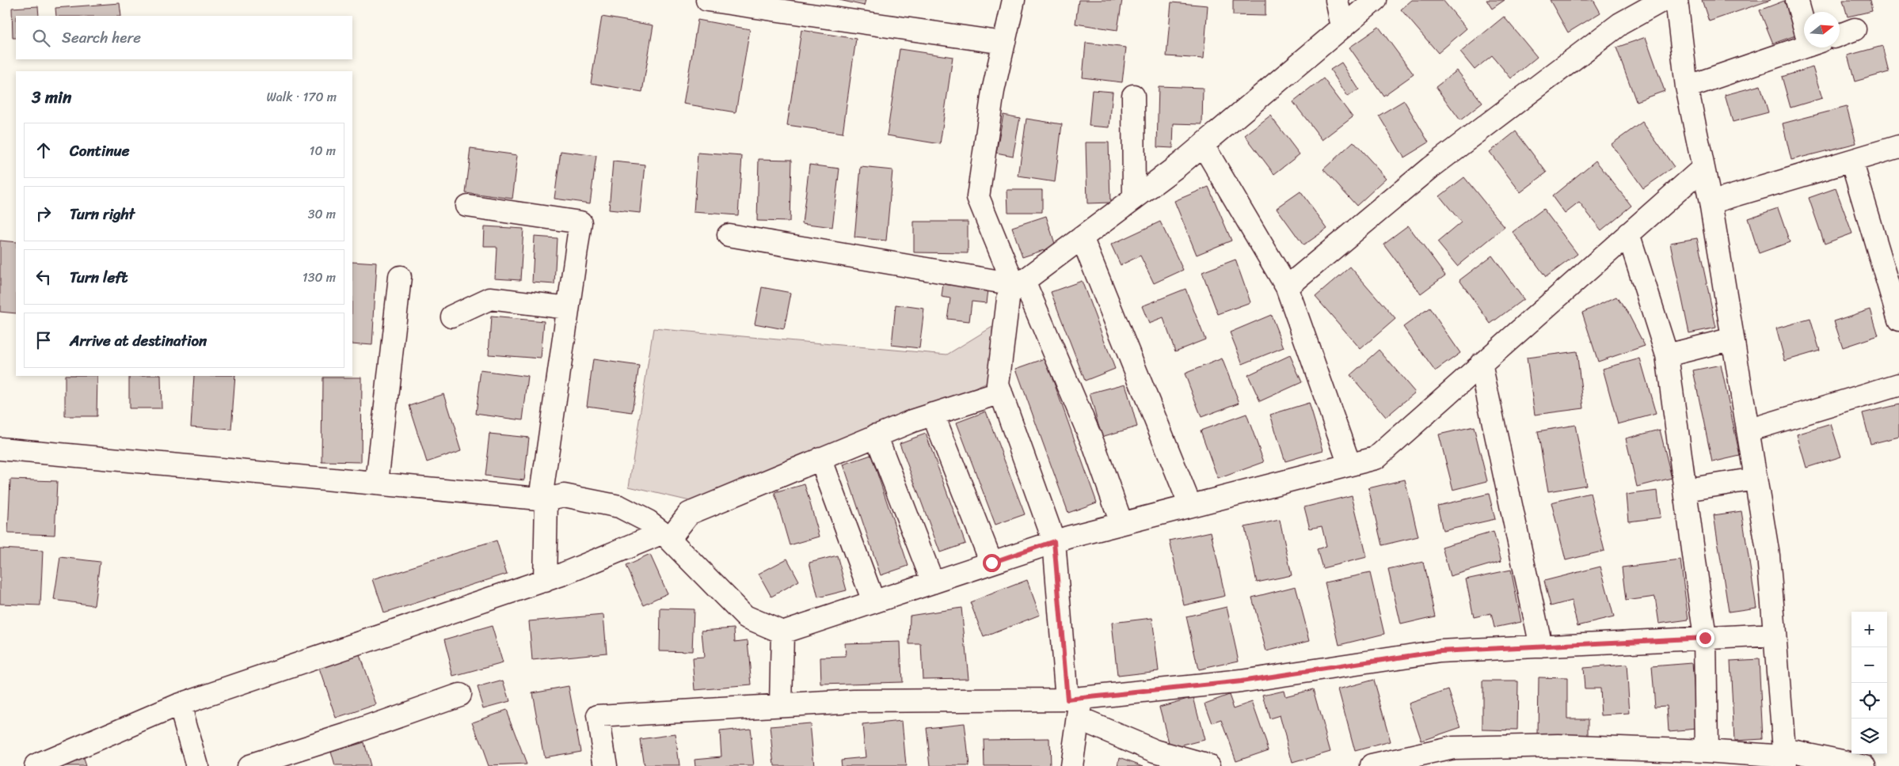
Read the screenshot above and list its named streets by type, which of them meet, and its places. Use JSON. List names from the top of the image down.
{
  "north": "right",
  "page": {
    "search": "Search here",
    "heading": ["3 min", "Walk · 170 m"],
    "list": [
      ["Continue", "10 m"],
      ["Turn right", "30 m"],
      ["Turn left", "130 m"],
      "Arrive at destination"
    ],
    "map_buttons": ["+", "−"]
  }
}
